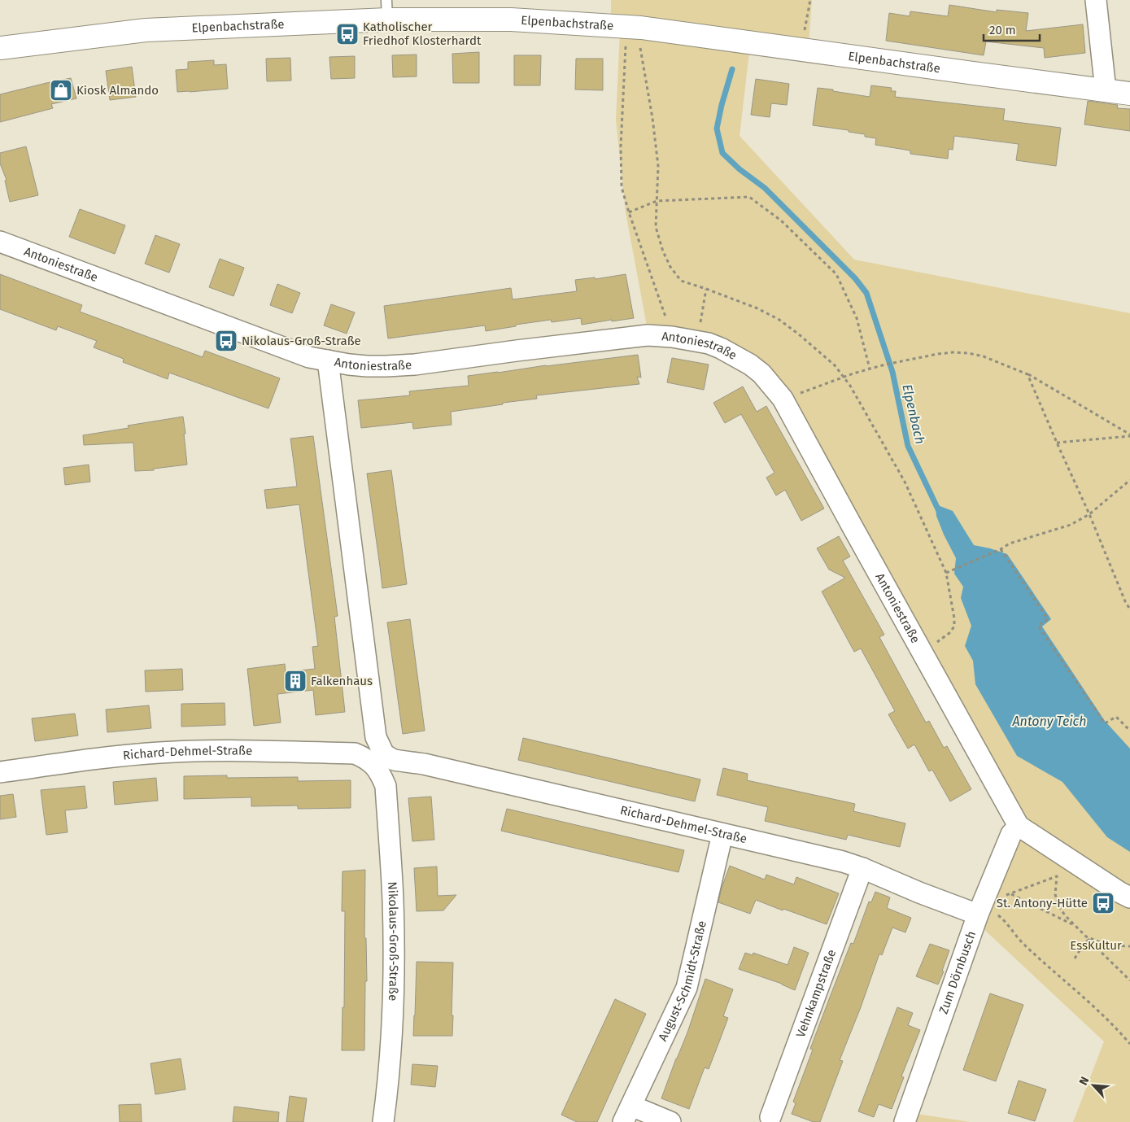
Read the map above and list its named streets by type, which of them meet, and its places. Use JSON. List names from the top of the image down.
{
  "streets": {
    "street": [
      "Elpenbachstraße",
      "Antoniestraße",
      "Richard-Dehmel-Straße",
      "Nikolaus-Groß-Straße",
      "Zum Dörnbusch",
      "August-Schmidt-Straße",
      "Vehnkampstraße"
    ]
  },
  "crossings": [
    ["Antoniestraße", "Nikolaus-Groß-Straße"],
    ["Antoniestraße", "Zum Dörnbusch"],
    ["Richard-Dehmel-Straße", "Nikolaus-Groß-Straße"],
    ["Richard-Dehmel-Straße", "Zum Dörnbusch"],
    ["Richard-Dehmel-Straße", "August-Schmidt-Straße"],
    ["Richard-Dehmel-Straße", "Vehnkampstraße"]
  ],
  "water": ["Elpenbach", "Antony Teich"],
  "parks": ["EssKultur"],
  "places": {
    "bus stop": ["Katholischer Friedhof Klosterhardt", "Nikolaus-Groß-Straße", "St. Antony-Hütte"],
    "shop": ["Kiosk Almando"],
    "building": ["Falkenhaus"]
  },
  "scale_bar": "20 m",
  "north": "top left"
}
